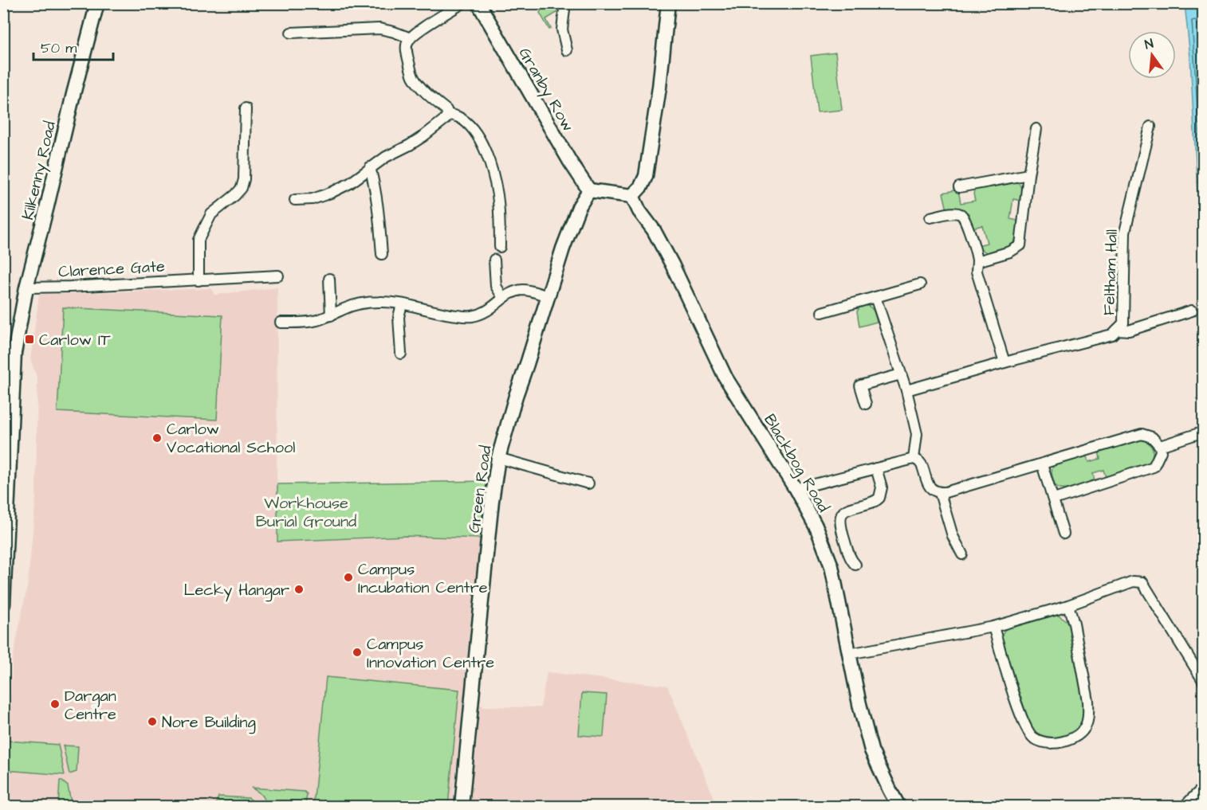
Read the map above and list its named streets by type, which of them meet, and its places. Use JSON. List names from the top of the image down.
{
  "streets": {
    "street": [
      "Granby Row",
      "Kilkenny Road",
      "Clarence Gate",
      "Feltham Hall",
      "Blackbog Road",
      "Green Road"
    ]
  },
  "crossings": [
    ["Granby Row", "Green Road"],
    ["Kilkenny Road", "Clarence Gate"]
  ],
  "parks": ["Workhouse Burial Ground"],
  "places": {
    "transit": ["Carlow IT"],
    "other": [
      "Carlow Vocational School",
      "Campus Incubation Centre",
      "Lecky Hangar",
      "Campus Innovation Centre",
      "Dargan Centre",
      "Nore Building"
    ]
  },
  "scale_bar": "50 m",
  "north": "top"
}
